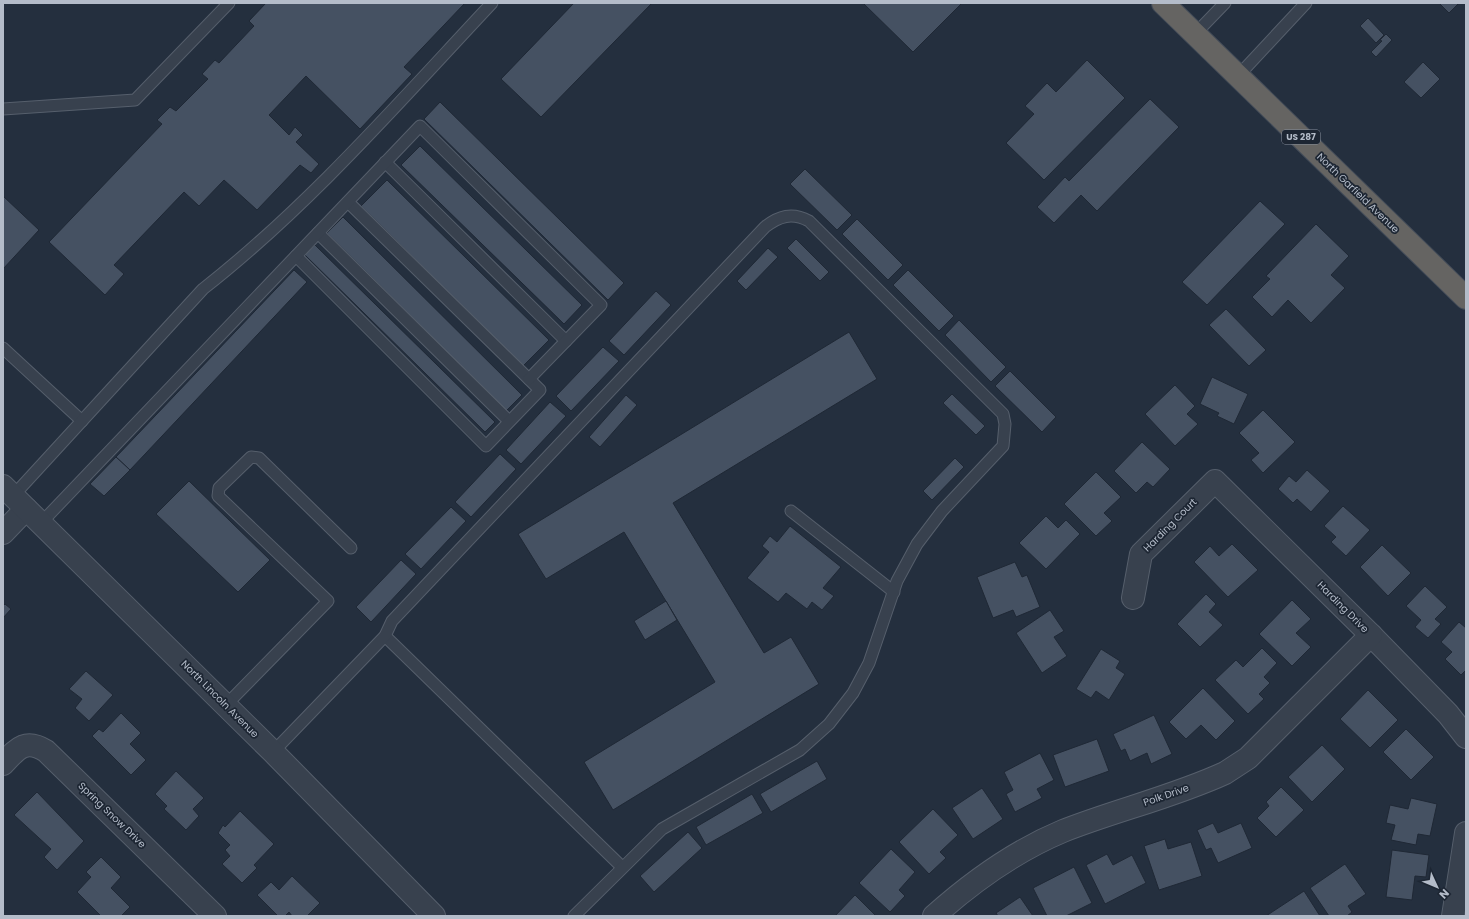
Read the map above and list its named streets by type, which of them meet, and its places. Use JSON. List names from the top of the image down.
{
  "streets": {
    "highway": ["US 287", "North Garfield Avenue"],
    "street": [
      "Harding Court",
      "Harding Drive",
      "North Lincoln Avenue",
      "Polk Drive",
      "Spring Snow Drive"
    ]
  },
  "crossings": [
    ["Harding Court", "Harding Drive"],
    ["Harding Drive", "Polk Drive"]
  ],
  "north": "bottom right"
}
